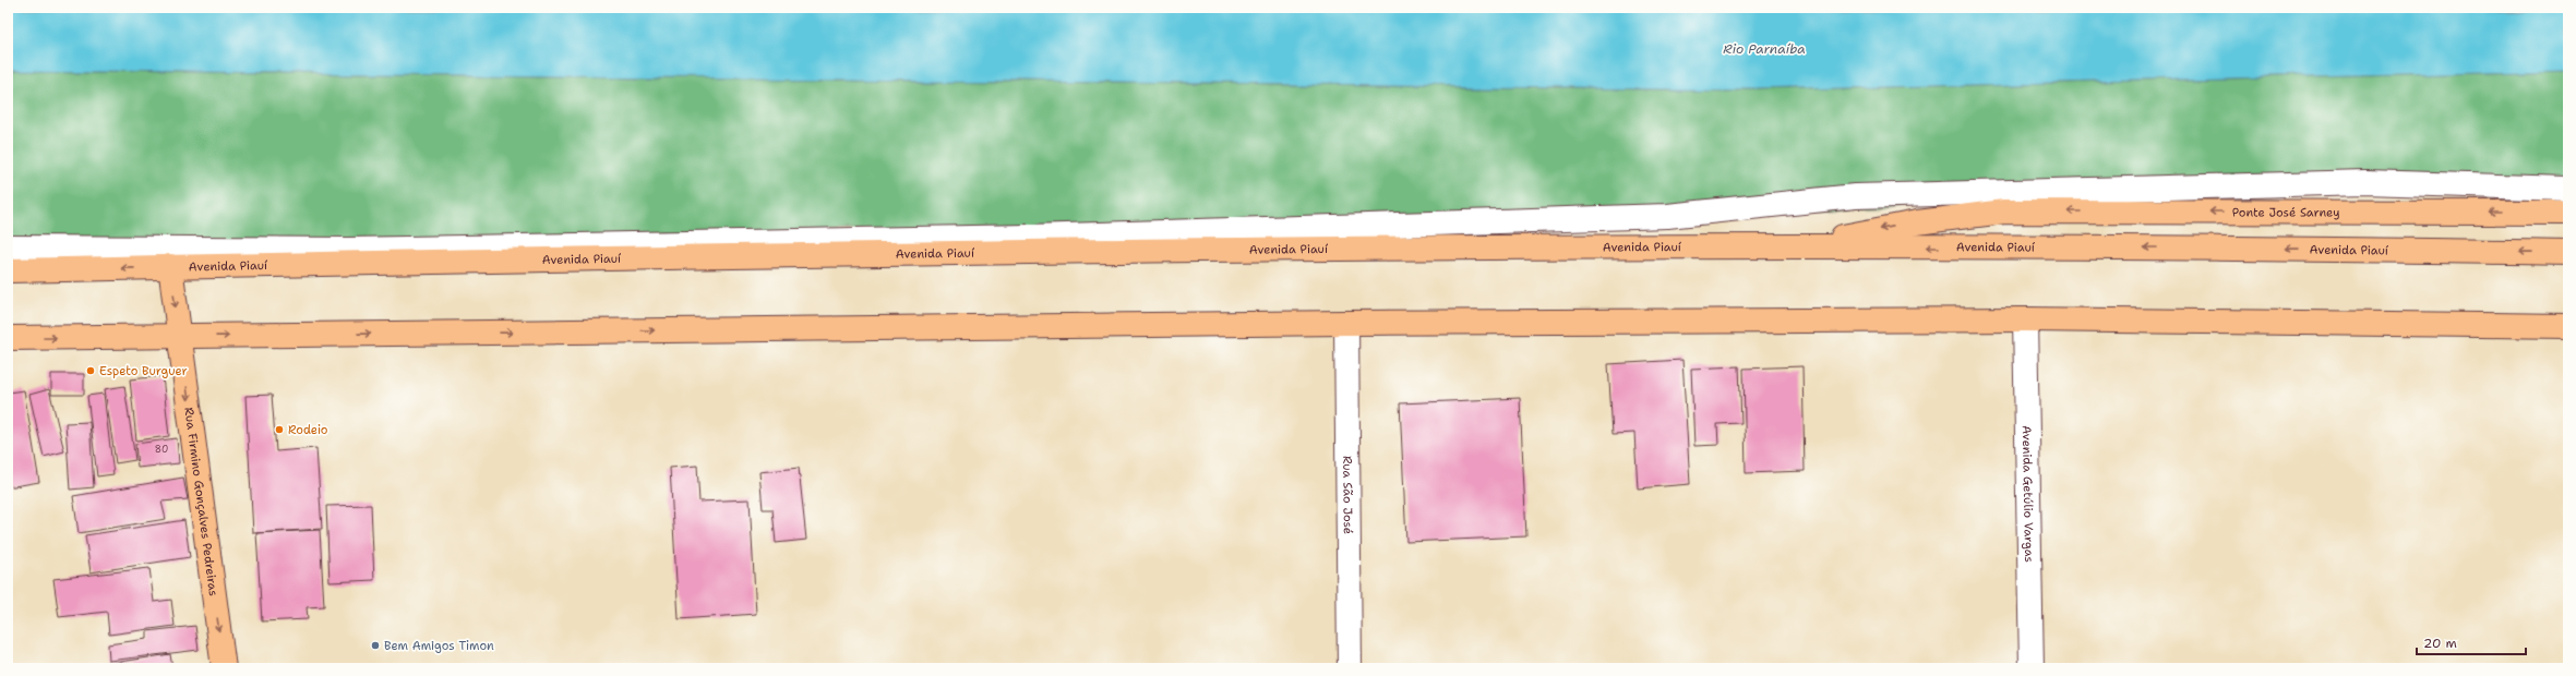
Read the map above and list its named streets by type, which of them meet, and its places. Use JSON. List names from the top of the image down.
{
  "streets": {
    "main road": ["Ponte José Sarney", "Avenida Piauí", "Rua Firmino Gonçalves Pedreiras"],
    "street": ["Avenida Getúlio Vargas", "Rua São José"]
  },
  "crossings": [
    ["Ponte José Sarney", "Avenida Piauí"],
    ["Avenida Piauí", "Rua Firmino Gonçalves Pedreiras"]
  ],
  "one_way": ["Rua Firmino Gonçalves Pedreiras"],
  "water": ["Rio Parnaíba"],
  "places": ["Espeto Burguer", "Rodeio", "Bem Amigos Timon"],
  "house_numbers": ["80"],
  "scale_bar": "20 m"
}
